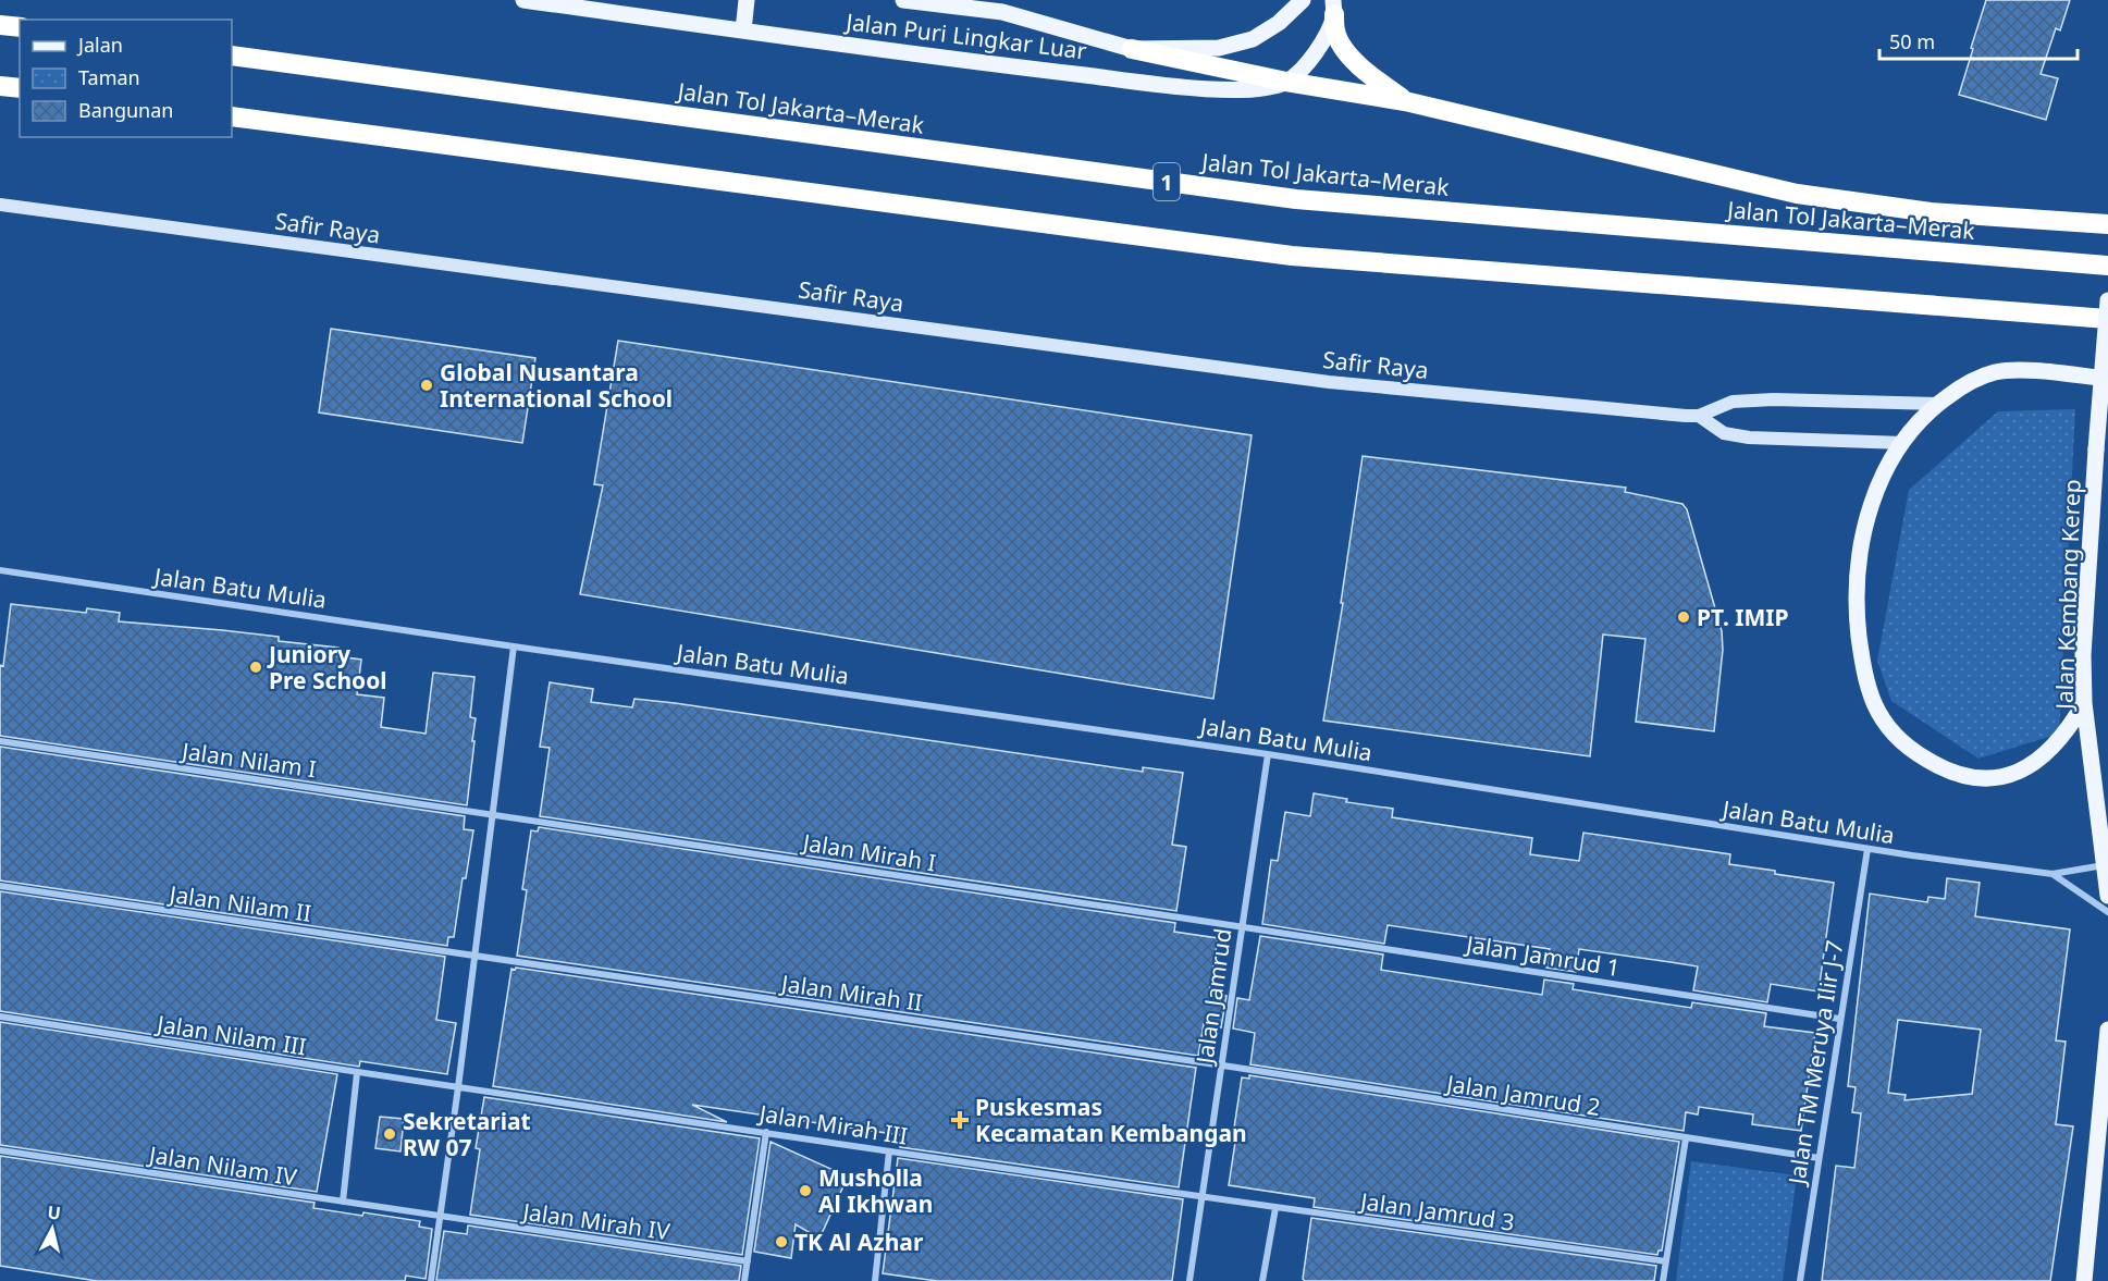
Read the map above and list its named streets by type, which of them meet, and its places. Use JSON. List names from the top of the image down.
{
  "streets": {
    "highway": ["Jalan Tol Jakarta–Merak", "1"],
    "main road": ["Jalan Puri Lingkar Luar", "Jalan Kembang Kerep"],
    "street": [
      "Safir Raya",
      "Jalan Batu Mulia",
      "Jalan Nilam I",
      "Jalan Mirah I",
      "Jalan Nilam II",
      "Jalan Jamrud 1",
      "Jalan Mirah II",
      "Jalan Jamrud",
      "Jalan Nilam III",
      "Jalan TM Meruya Ilir J-7",
      "Jalan Jamrud 2",
      "Jalan Mirah III",
      "Jalan Nilam IV",
      "Jalan Jamrud 3",
      "Jalan Mirah IV"
    ]
  },
  "crossings": [
    ["Jalan Batu Mulia", "Jalan Kembang Kerep"],
    ["Jalan Batu Mulia", "Jalan Jamrud"],
    ["Jalan Batu Mulia", "Jalan TM Meruya Ilir J-7"],
    ["Jalan Nilam I", "Jalan Mirah I"],
    ["Jalan Mirah I", "Jalan Jamrud 1"],
    ["Jalan Mirah I", "Jalan Jamrud"],
    ["Jalan Nilam II", "Jalan Mirah II"],
    ["Jalan Jamrud 1", "Jalan Jamrud"],
    ["Jalan Jamrud 1", "Jalan TM Meruya Ilir J-7"],
    ["Jalan Mirah II", "Jalan Jamrud"],
    ["Jalan Mirah II", "Jalan Jamrud 2"],
    ["Jalan Jamrud", "Jalan Jamrud 2"],
    ["Jalan Jamrud", "Jalan Mirah III"],
    ["Jalan Jamrud", "Jalan Jamrud 3"],
    ["Jalan Nilam III", "Jalan Mirah III"],
    ["Jalan TM Meruya Ilir J-7", "Jalan Jamrud 2"],
    ["Jalan Mirah III", "Jalan Jamrud 3"],
    ["Jalan Nilam IV", "Jalan Mirah IV"]
  ],
  "places": {
    "other": [
      "Global Nusantara International School",
      "PT. IMIP",
      "Juniory Pre School",
      "Sekretariat RW 07",
      "Musholla Al Ikhwan",
      "TK Al Azhar"
    ],
    "health": ["Puskesmas Kecamatan Kembangan"]
  },
  "legend": ["Jalan", "Taman", "Bangunan"],
  "scale_bar": "50 m",
  "north": "top"
}
